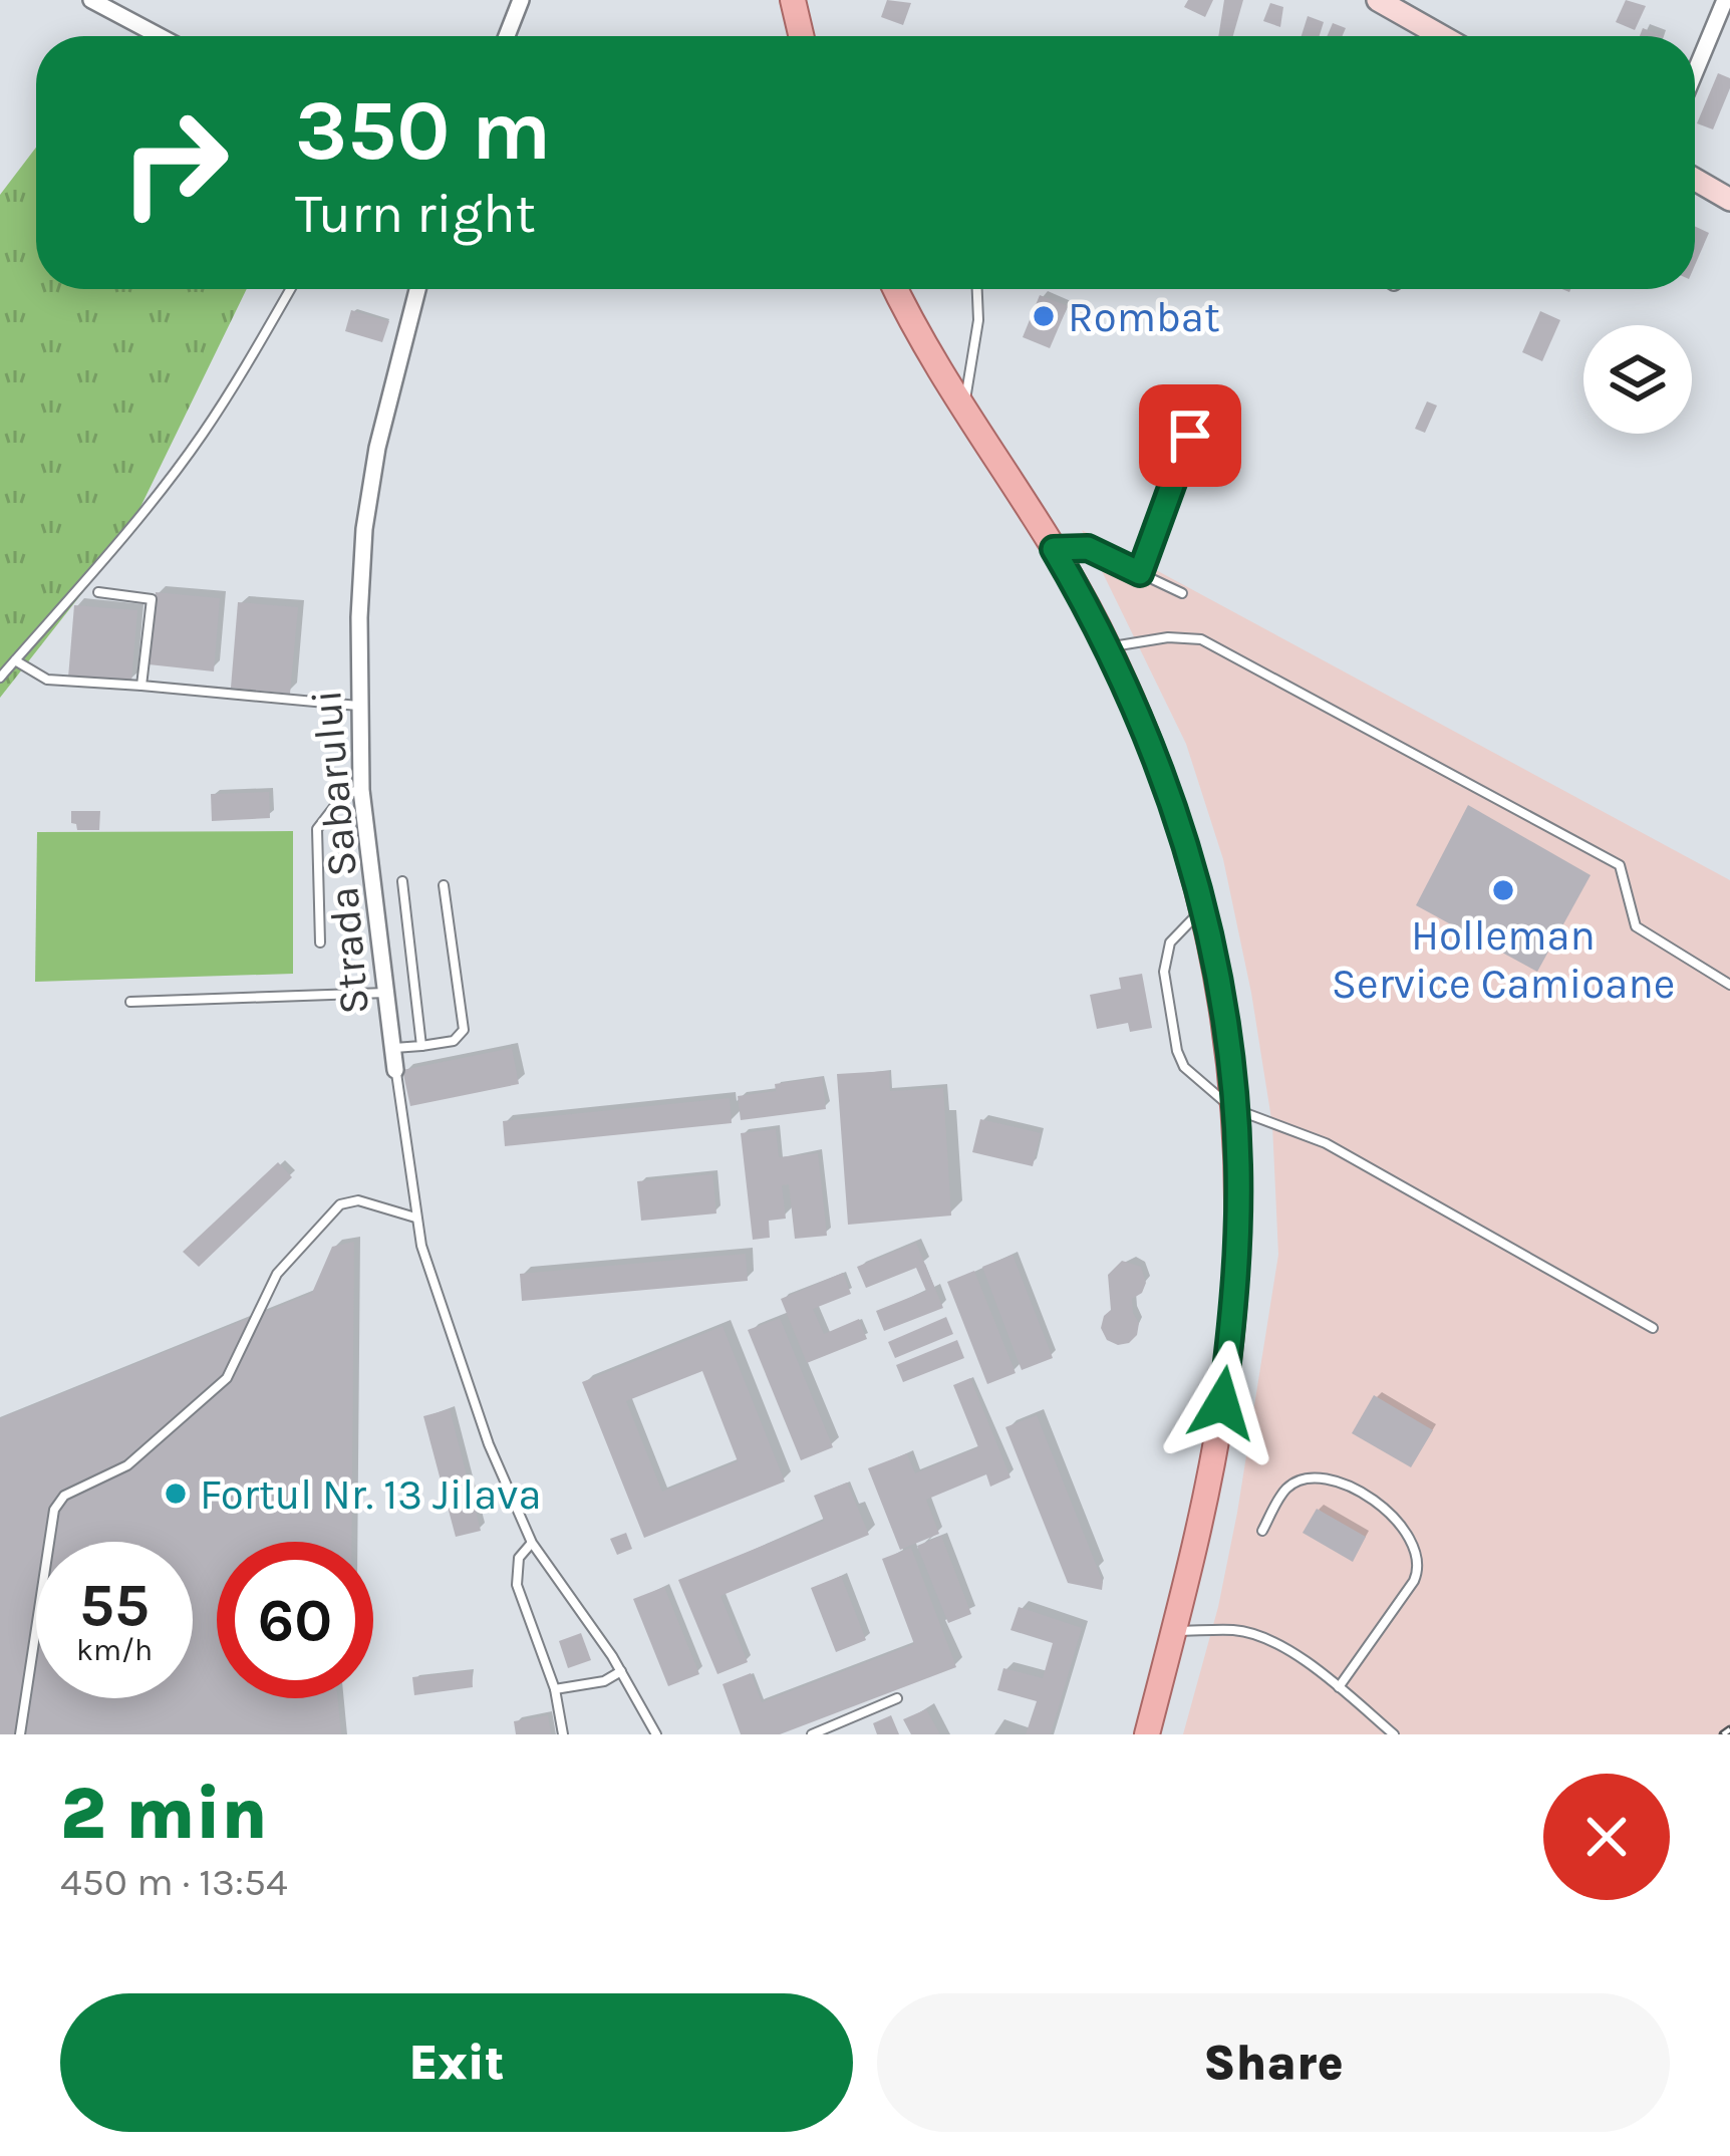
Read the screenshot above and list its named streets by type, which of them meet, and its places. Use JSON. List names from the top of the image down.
{
  "streets": {
    "street": ["Strada Sabarului"]
  },
  "places": ["Rombat", "Holleman Service Camioane", "Fortul Nr. 13 Jilava"],
  "page": {
    "turn": ["350 m", "Turn right"],
    "speed": "55 km/h",
    "limit": "60",
    "heading": ["2 min", "450 m · 13:54"],
    "buttons": ["Exit", "Share"]
  }
}
